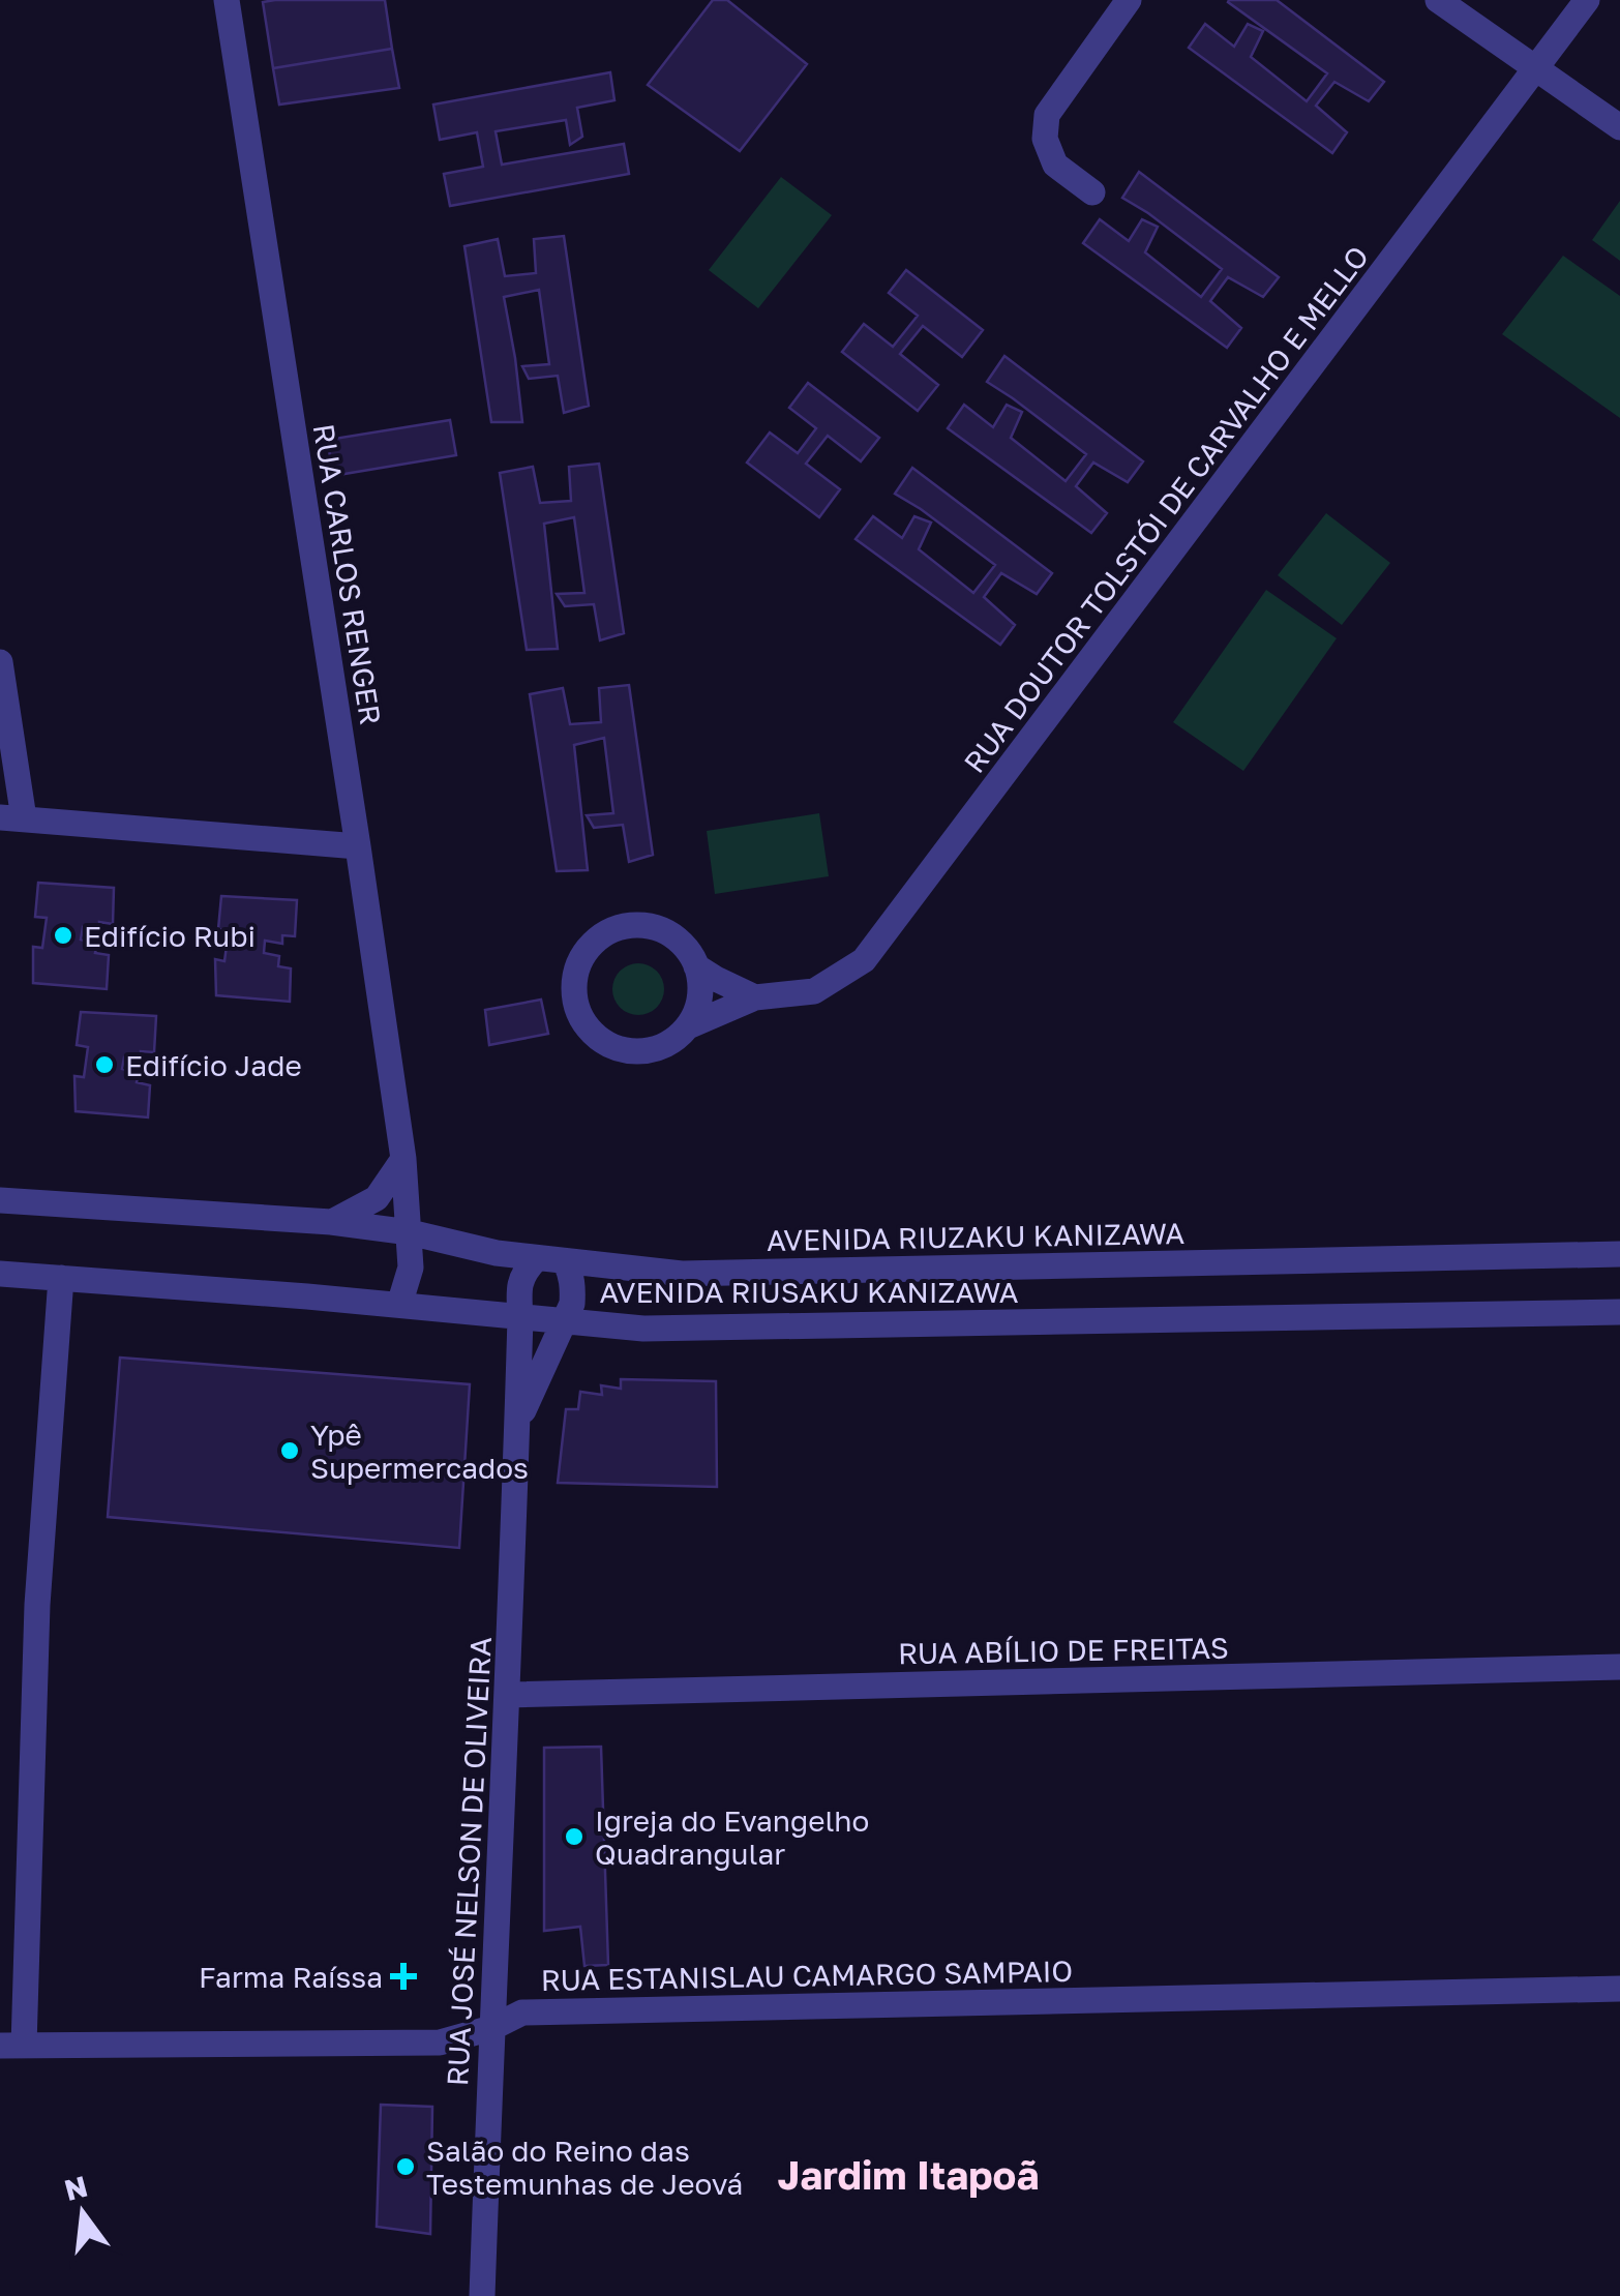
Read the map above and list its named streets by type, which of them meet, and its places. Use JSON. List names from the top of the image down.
{
  "streets": {
    "street": [
      "RUA DOUTOR TOLSTÓI DE CARVALHO E MELLO",
      "RUA CARLOS RENGER",
      "AVENIDA RIUZAKU KANIZAWA",
      "AVENIDA RIUSAKU KANIZAWA",
      "RUA ABÍLIO DE FREITAS",
      "RUA JOSÉ NELSON DE OLIVEIRA",
      "RUA ESTANISLAU CAMARGO SAMPAIO"
    ]
  },
  "crossings": [
    ["RUA CARLOS RENGER", "AVENIDA RIUZAKU KANIZAWA"],
    ["AVENIDA RIUZAKU KANIZAWA", "AVENIDA RIUSAKU KANIZAWA"],
    ["AVENIDA RIUZAKU KANIZAWA", "RUA JOSÉ NELSON DE OLIVEIRA"],
    ["AVENIDA RIUSAKU KANIZAWA", "RUA JOSÉ NELSON DE OLIVEIRA"],
    ["RUA ABÍLIO DE FREITAS", "RUA JOSÉ NELSON DE OLIVEIRA"],
    ["RUA JOSÉ NELSON DE OLIVEIRA", "RUA ESTANISLAU CAMARGO SAMPAIO"]
  ],
  "districts": ["Jardim Itapoã"],
  "places": {
    "other": [
      "Edifício Rubi",
      "Edifício Jade",
      "Ypê Supermercados",
      "Igreja do Evangelho Quadrangular",
      "Salão do Reino das Testemunhas de Jeová"
    ],
    "health": ["Farma Raíssa"]
  },
  "north": "top"
}
